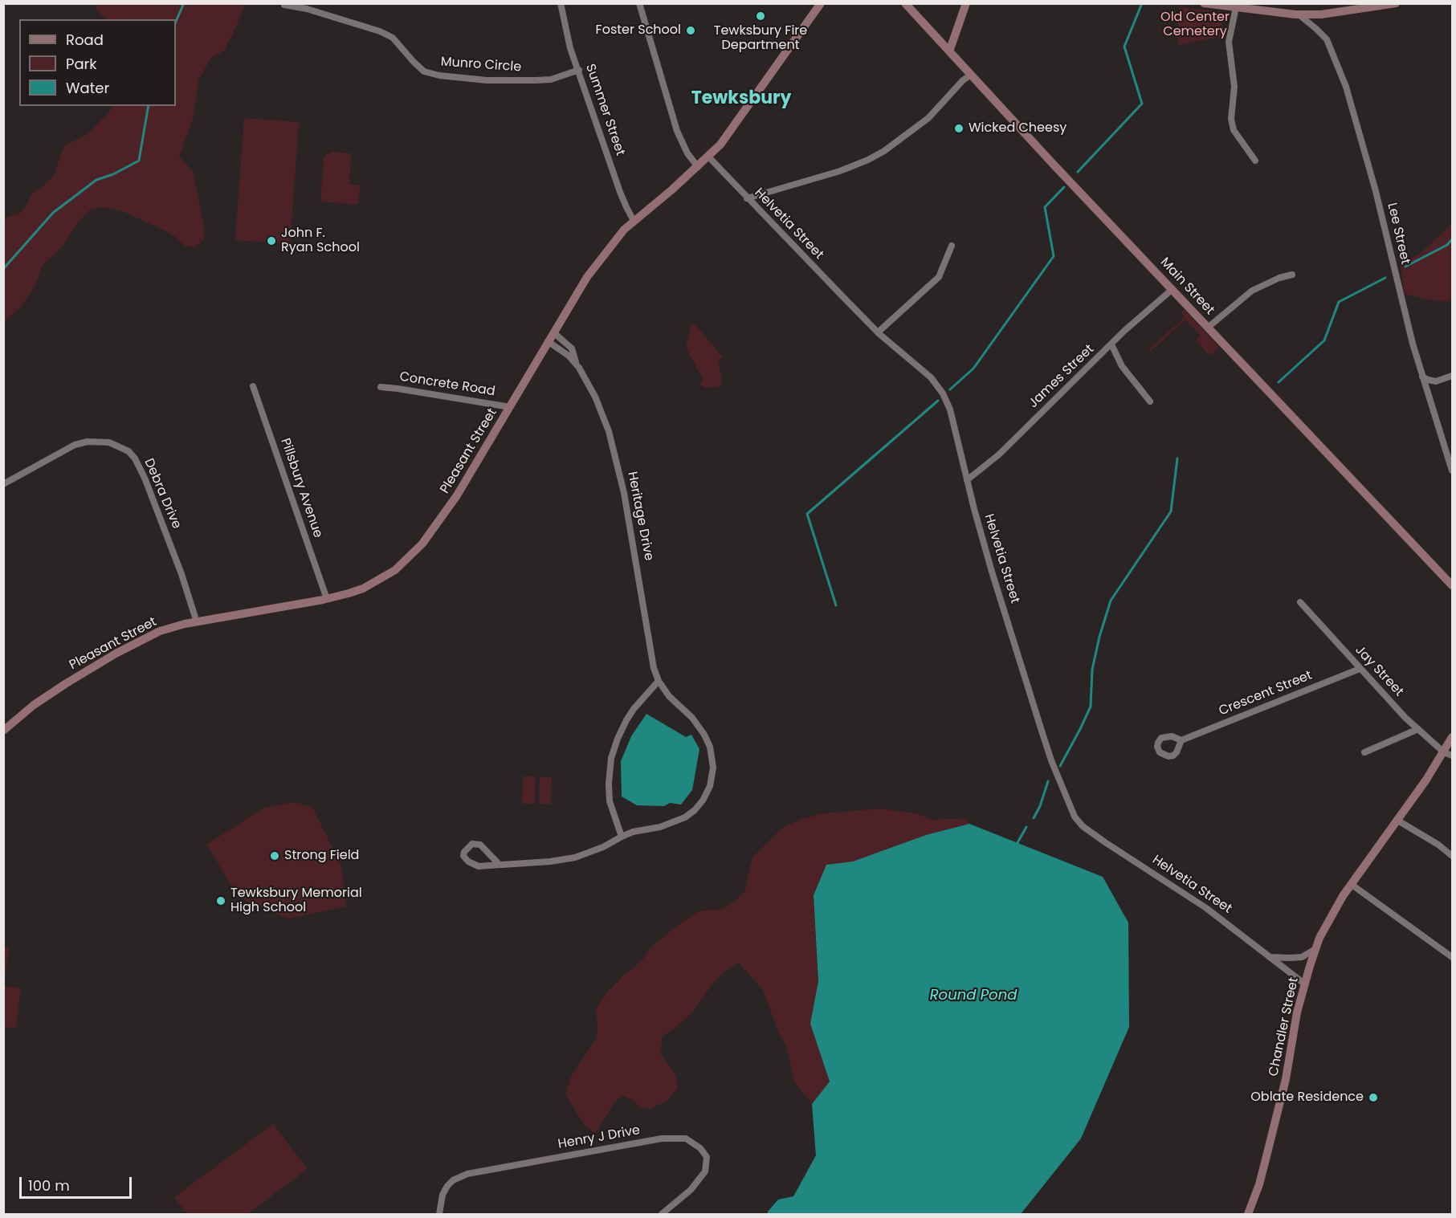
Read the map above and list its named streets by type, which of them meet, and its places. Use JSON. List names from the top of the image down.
{
  "streets": {
    "main road": ["Main Street", "Pleasant Street", "Chandler Street"],
    "street": [
      "Munro Circle",
      "Summer Street",
      "Helvetia Street",
      "Lee Street",
      "James Street",
      "Concrete Road",
      "Pillsbury Avenue",
      "Debra Drive",
      "Heritage Drive",
      "Jay Street",
      "Crescent Street",
      "Henry J Drive"
    ]
  },
  "crossings": [
    ["Munro Circle", "Summer Street"],
    ["Summer Street", "Pleasant Street"],
    ["Helvetia Street", "James Street"],
    ["Helvetia Street", "Pleasant Street"],
    ["Helvetia Street", "Chandler Street"],
    ["Main Street", "James Street"],
    ["Concrete Road", "Pleasant Street"],
    ["Pleasant Street", "Pillsbury Avenue"],
    ["Pleasant Street", "Debra Drive"],
    ["Pleasant Street", "Heritage Drive"],
    ["Jay Street", "Crescent Street"],
    ["Jay Street", "Chandler Street"]
  ],
  "districts": ["Tewksbury"],
  "water": ["Round Pond"],
  "parks": ["Old Center Cemetery"],
  "places": [
    "Tewksbury Fire Department",
    "Foster School",
    "Wicked Cheesy",
    "John F. Ryan School",
    "Strong Field",
    "Tewksbury Memorial High School",
    "Oblate Residence"
  ],
  "legend": ["Road", "Park", "Water"],
  "scale_bar": "100 m"
}
